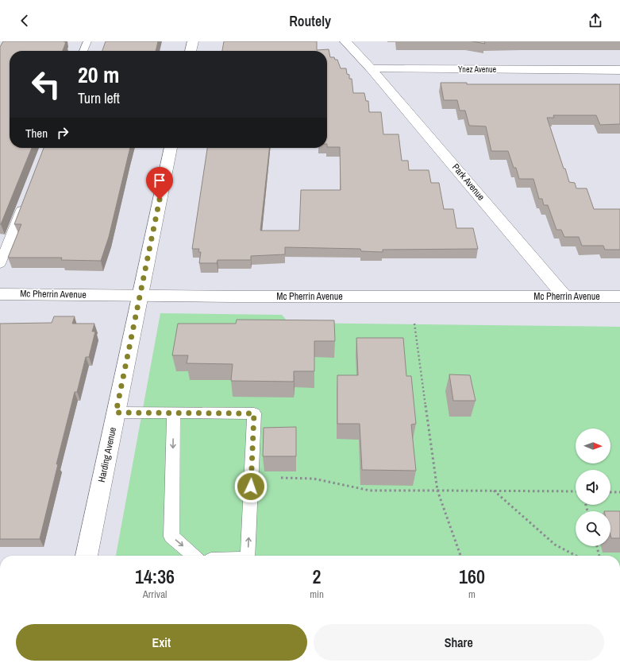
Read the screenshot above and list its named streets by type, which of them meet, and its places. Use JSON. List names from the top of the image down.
{
  "streets": {
    "street": [
      "Ynez Avenue",
      "Park Avenue",
      "Mc Pherrin Avenue",
      "Harding Avenue"
    ]
  },
  "crossings": [
    ["Ynez Avenue", "Park Avenue"],
    ["Park Avenue", "Mc Pherrin Avenue"],
    ["Mc Pherrin Avenue", "Harding Avenue"]
  ],
  "north": "right",
  "page": {
    "header": "Routely",
    "turn": ["20 m", "Turn left"],
    "then": "Then",
    "eta": [
      "14:36",
      "Arrival",
      "2",
      "min",
      "160",
      "m"
    ],
    "buttons": ["Exit", "Share"]
  }
}
